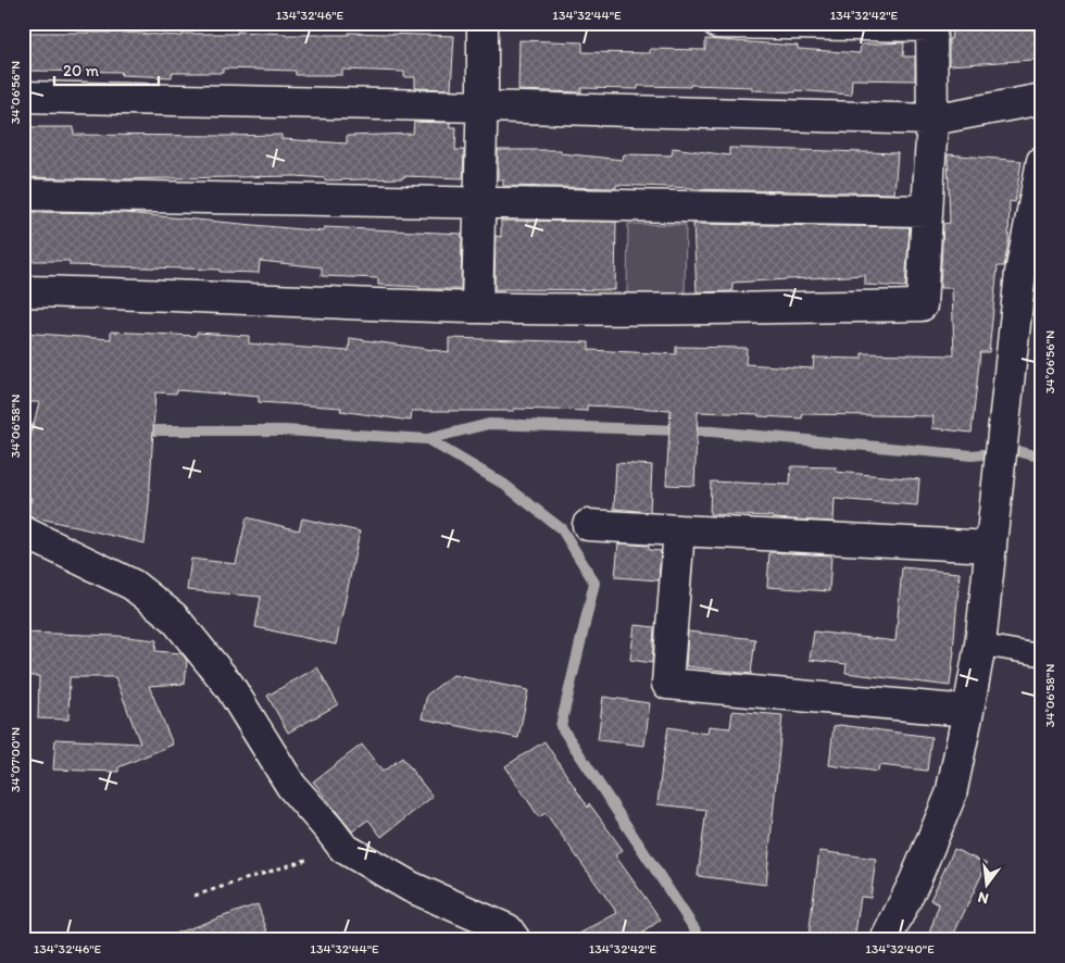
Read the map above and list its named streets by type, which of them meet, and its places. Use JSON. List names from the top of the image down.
{
  "scale_bar": "20 m",
  "north": "bottom",
  "coordinates": [
    "134°32'46\"E",
    "134°32'44\"E",
    "134°32'42\"E",
    "34°06'56\"N",
    "34°06'58\"N",
    "34°07'00\"N",
    "134°32'40\"E"
  ]
}
